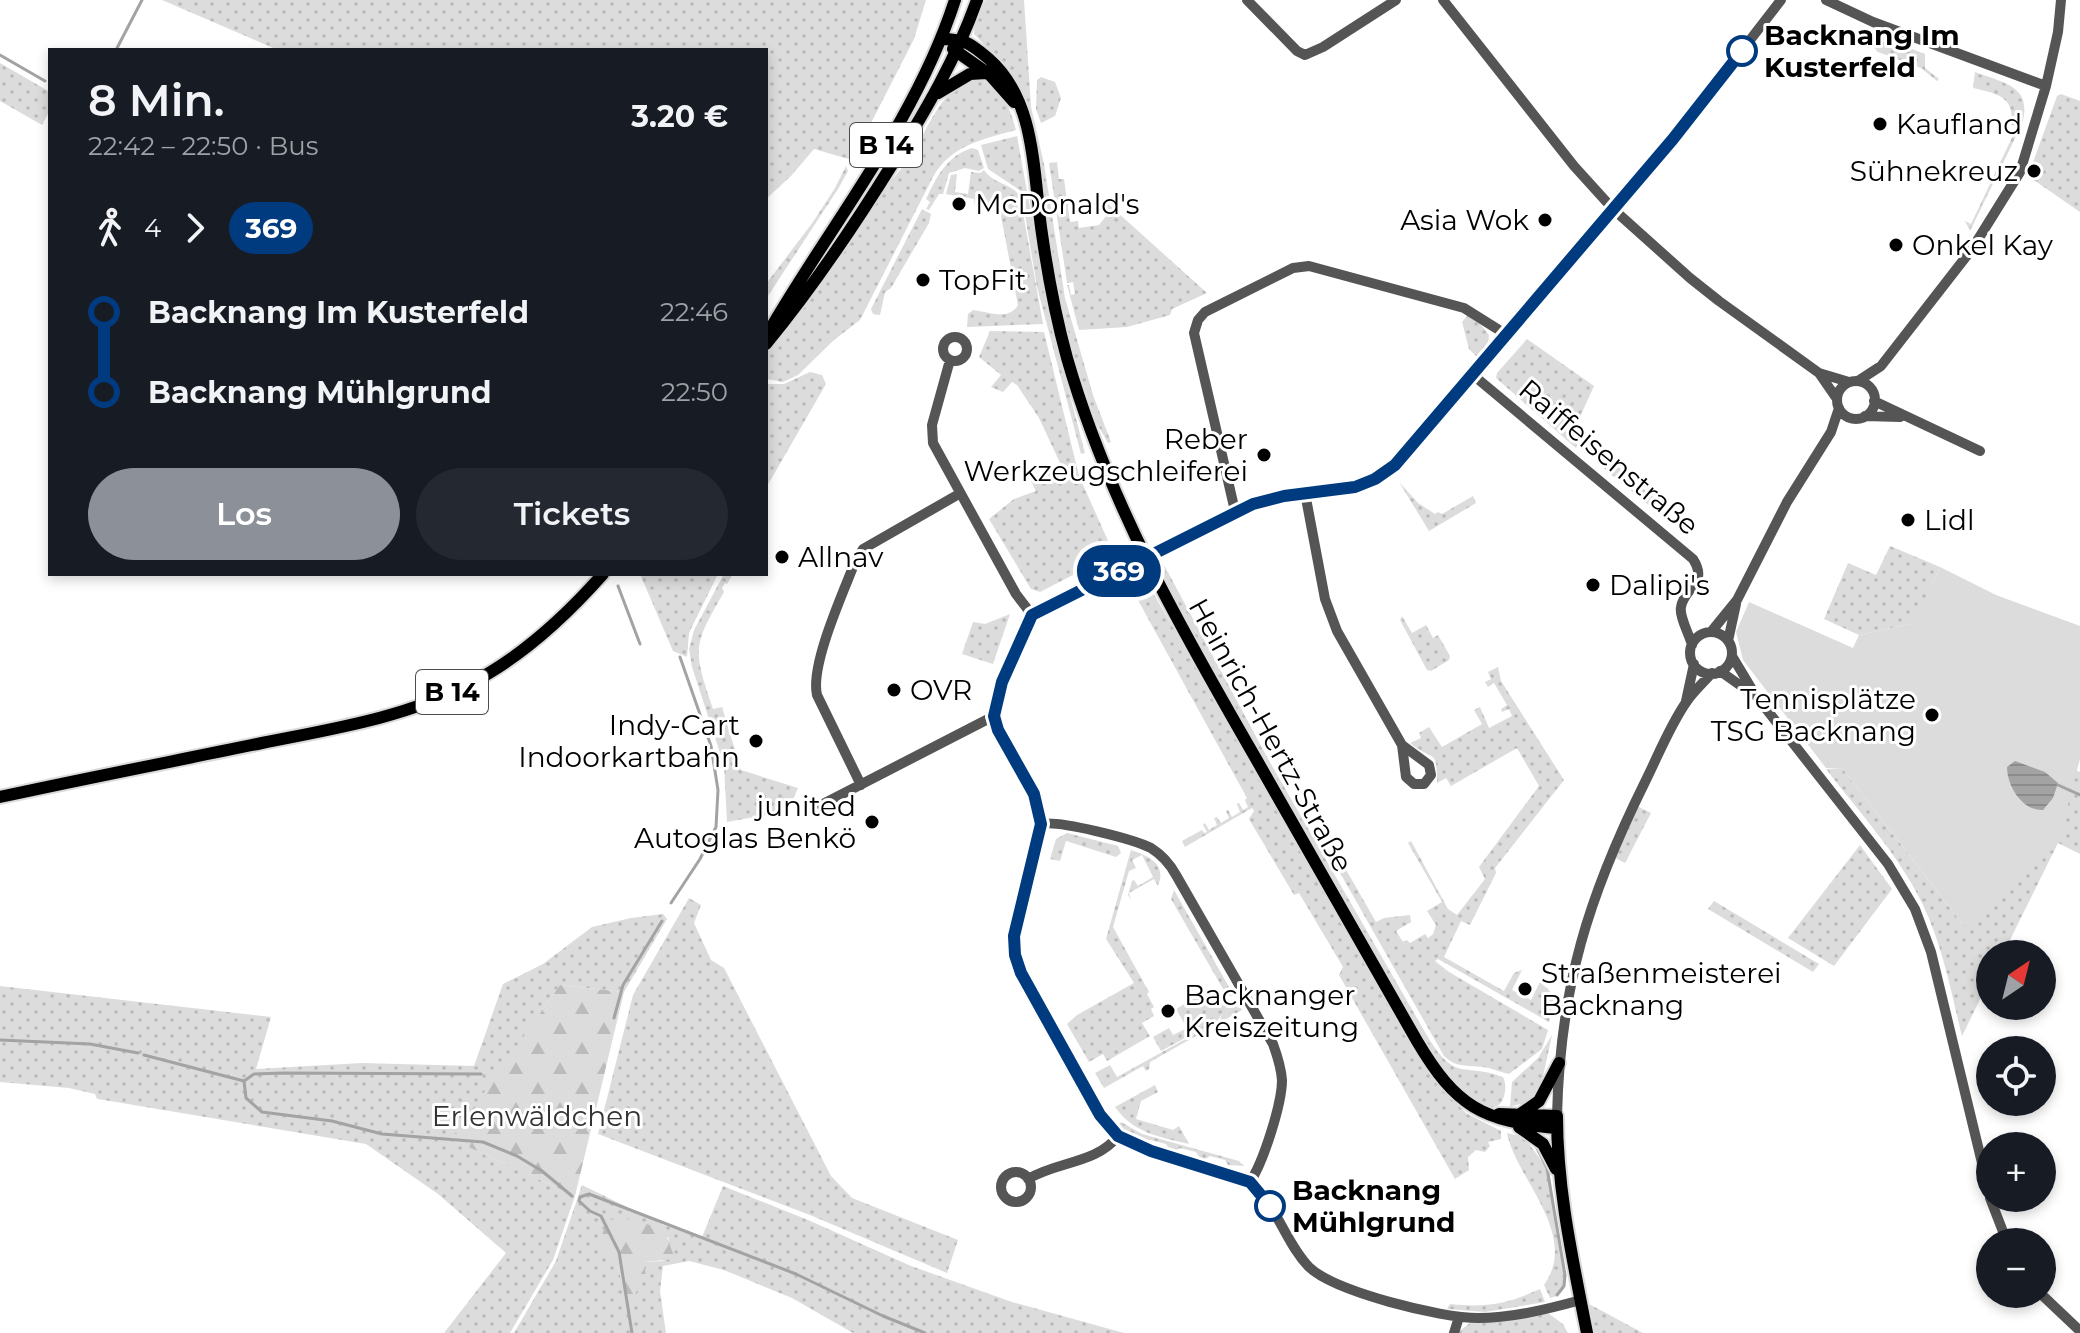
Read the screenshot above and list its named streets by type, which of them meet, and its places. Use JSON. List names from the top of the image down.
{
  "streets": {
    "main road": ["B 14", "Heinrich-Hertz-Straße"],
    "street": ["Raiffeisenstraße"]
  },
  "crossings": [
    ["B 14", "Heinrich-Hertz-Straße"]
  ],
  "parks": ["Erlenwäldchen"],
  "places": [
    "Backnang Im Kusterfeld",
    "Kaufland",
    "Sühnekreuz",
    "McDonald's",
    "Asia Wok",
    "Onkel Kay",
    "TopFit",
    "Reber Werkzeugschleiferei",
    "Lidl",
    "Allnav",
    "Dalipi's",
    "OVR",
    "Tennisplätze TSG Backnang",
    "Indy-Cart Indoorkartbahn",
    "junited Autoglas Benkö",
    "Straßenmeisterei Backnang",
    "Backnanger Kreiszeitung",
    "Backnang Mühlgrund"
  ],
  "lines": ["bus line 369"],
  "north": "top right",
  "page": {
    "on_map": "369",
    "heading": ["8 Min.", "22:42 – 22:50 · Bus", "3.20 €"],
    "legs": ["4", "369"],
    "list": [
      {
        "name": "Backnang Im Kusterfeld",
        "value": "22:46"
      },
      {
        "name": "Backnang Mühlgrund",
        "value": "22:50"
      }
    ],
    "buttons": ["Los", "Tickets"],
    "map_buttons": ["+", "−"]
  }
}
